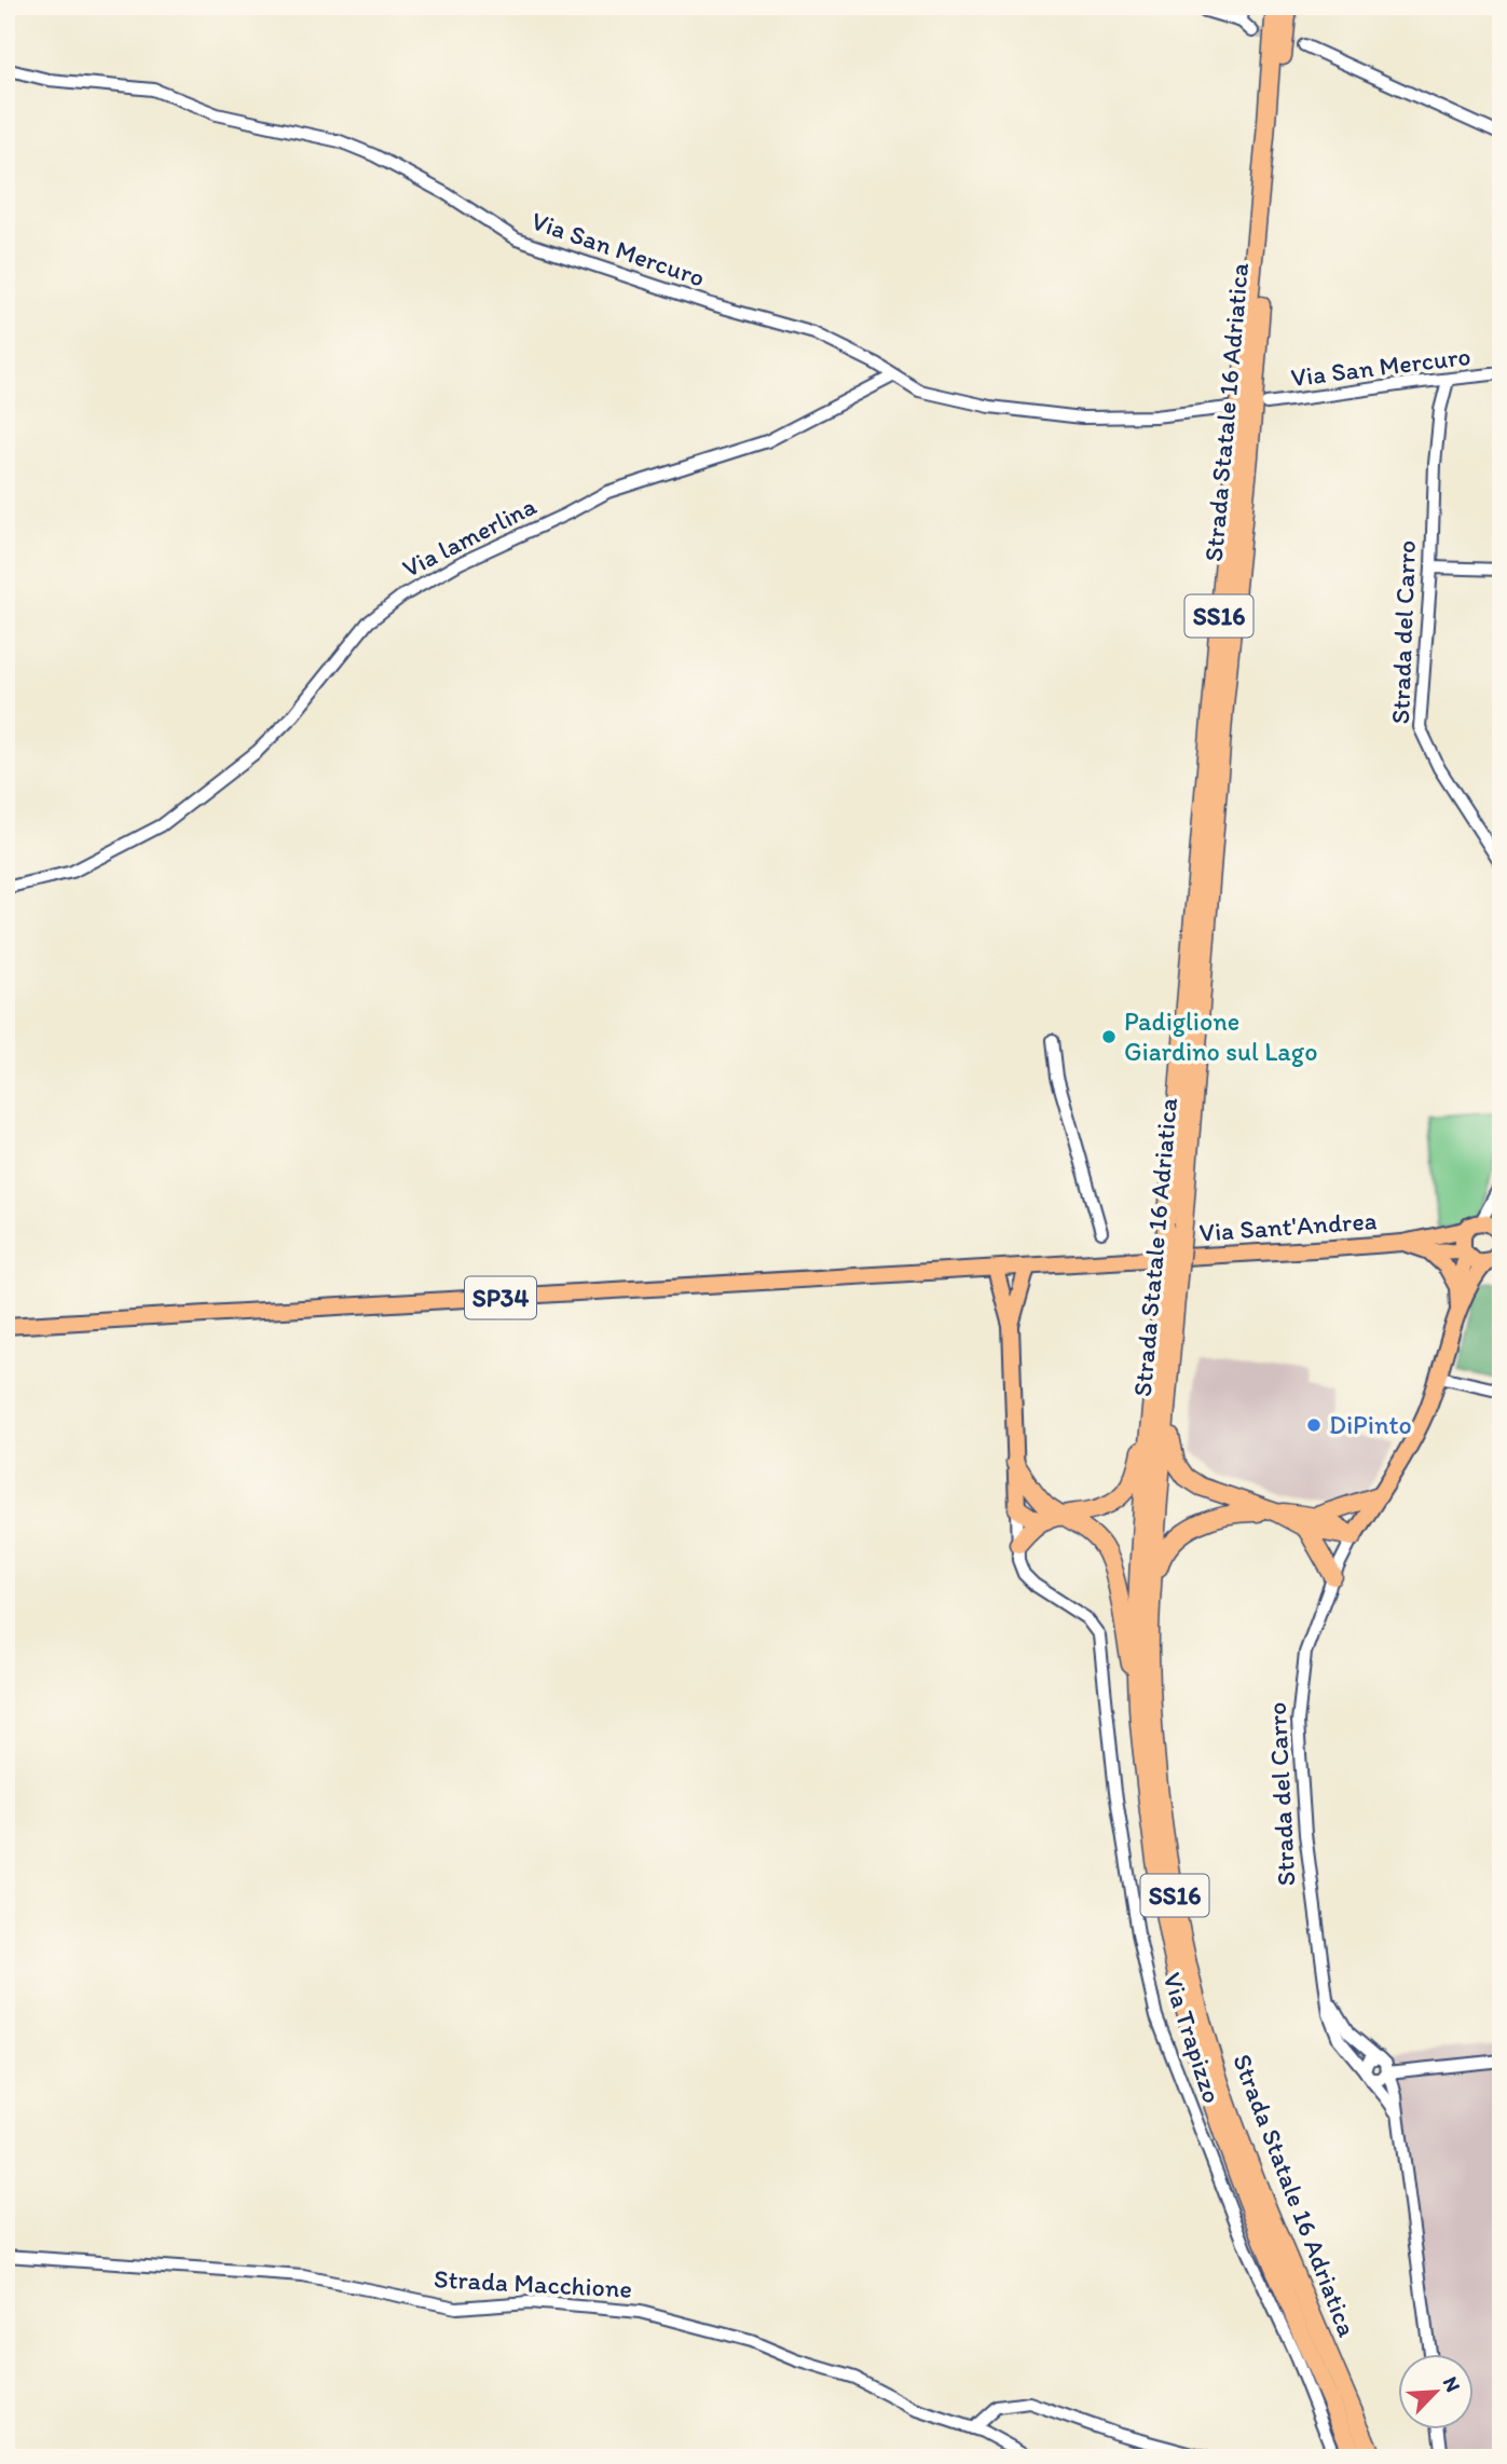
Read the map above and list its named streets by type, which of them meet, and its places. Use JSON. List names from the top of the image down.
{
  "streets": {
    "highway": ["Strada Statale 16 Adriatica", "SS16"],
    "main road": ["Strada del Carro", "Via Sant'Andrea", "SP34"],
    "street": [
      "Via San Mercuro",
      "Via lamerlina",
      "Via Trapizzo",
      "Strada Macchione"
    ]
  },
  "crossings": [
    ["Via San Mercuro", "Via lamerlina"],
    ["Via San Mercuro", "Strada del Carro"],
    ["Strada del Carro", "Via Sant'Andrea"],
    ["Via Sant'Andrea", "SP34"]
  ],
  "places": ["Padiglione Giardino sul Lago", "DiPinto"],
  "north": "top right"
}
